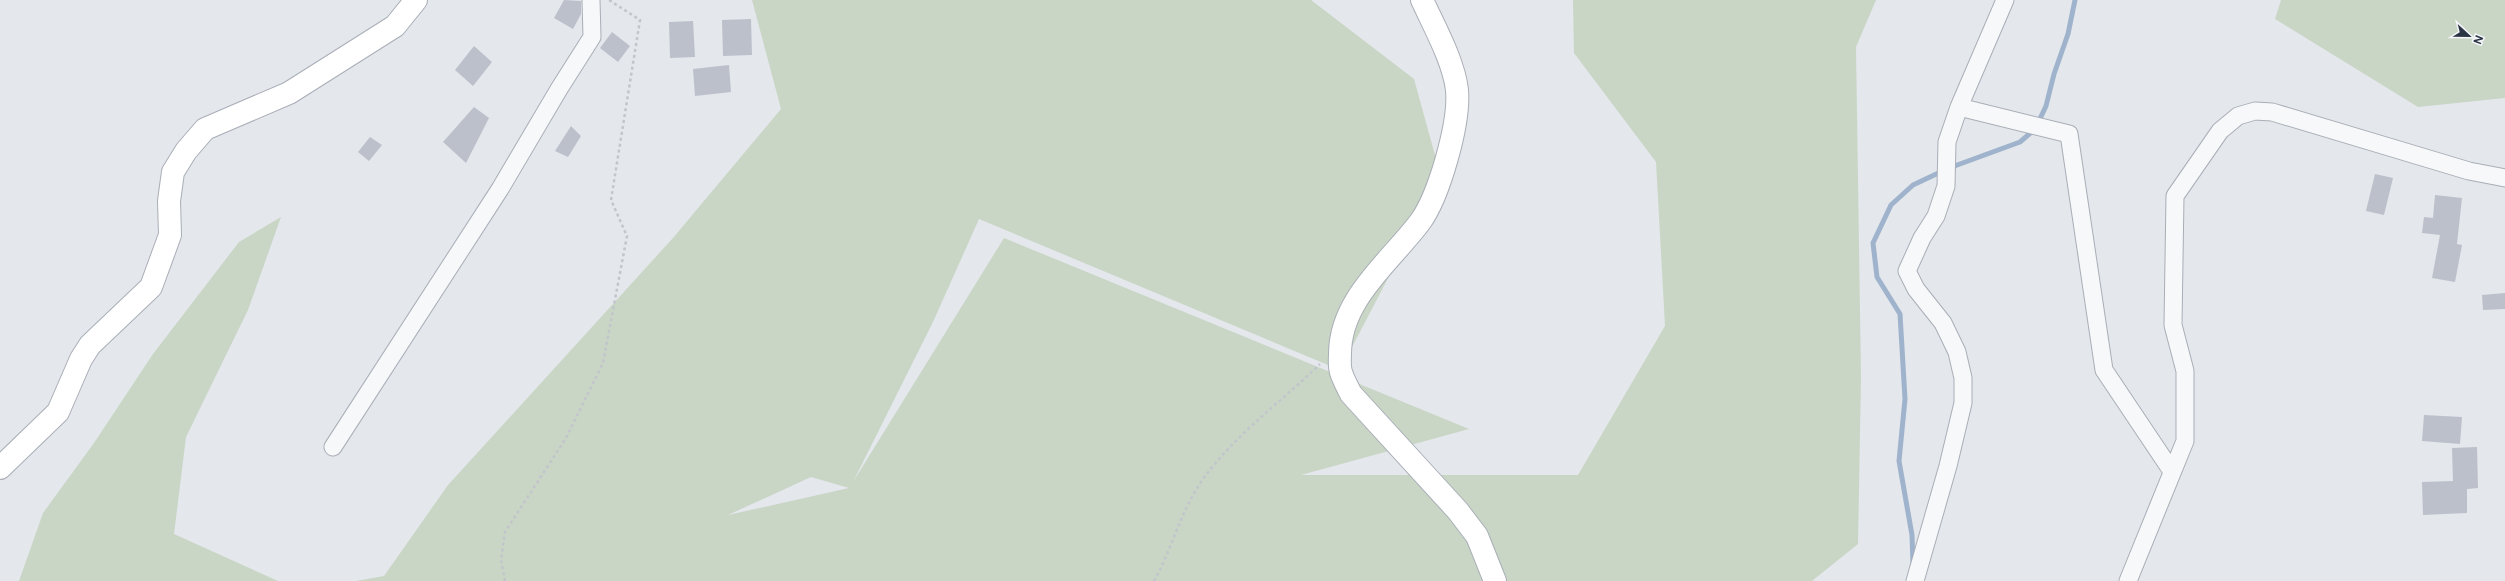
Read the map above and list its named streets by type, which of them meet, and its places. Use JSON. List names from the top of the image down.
{
  "north": "right"
}
